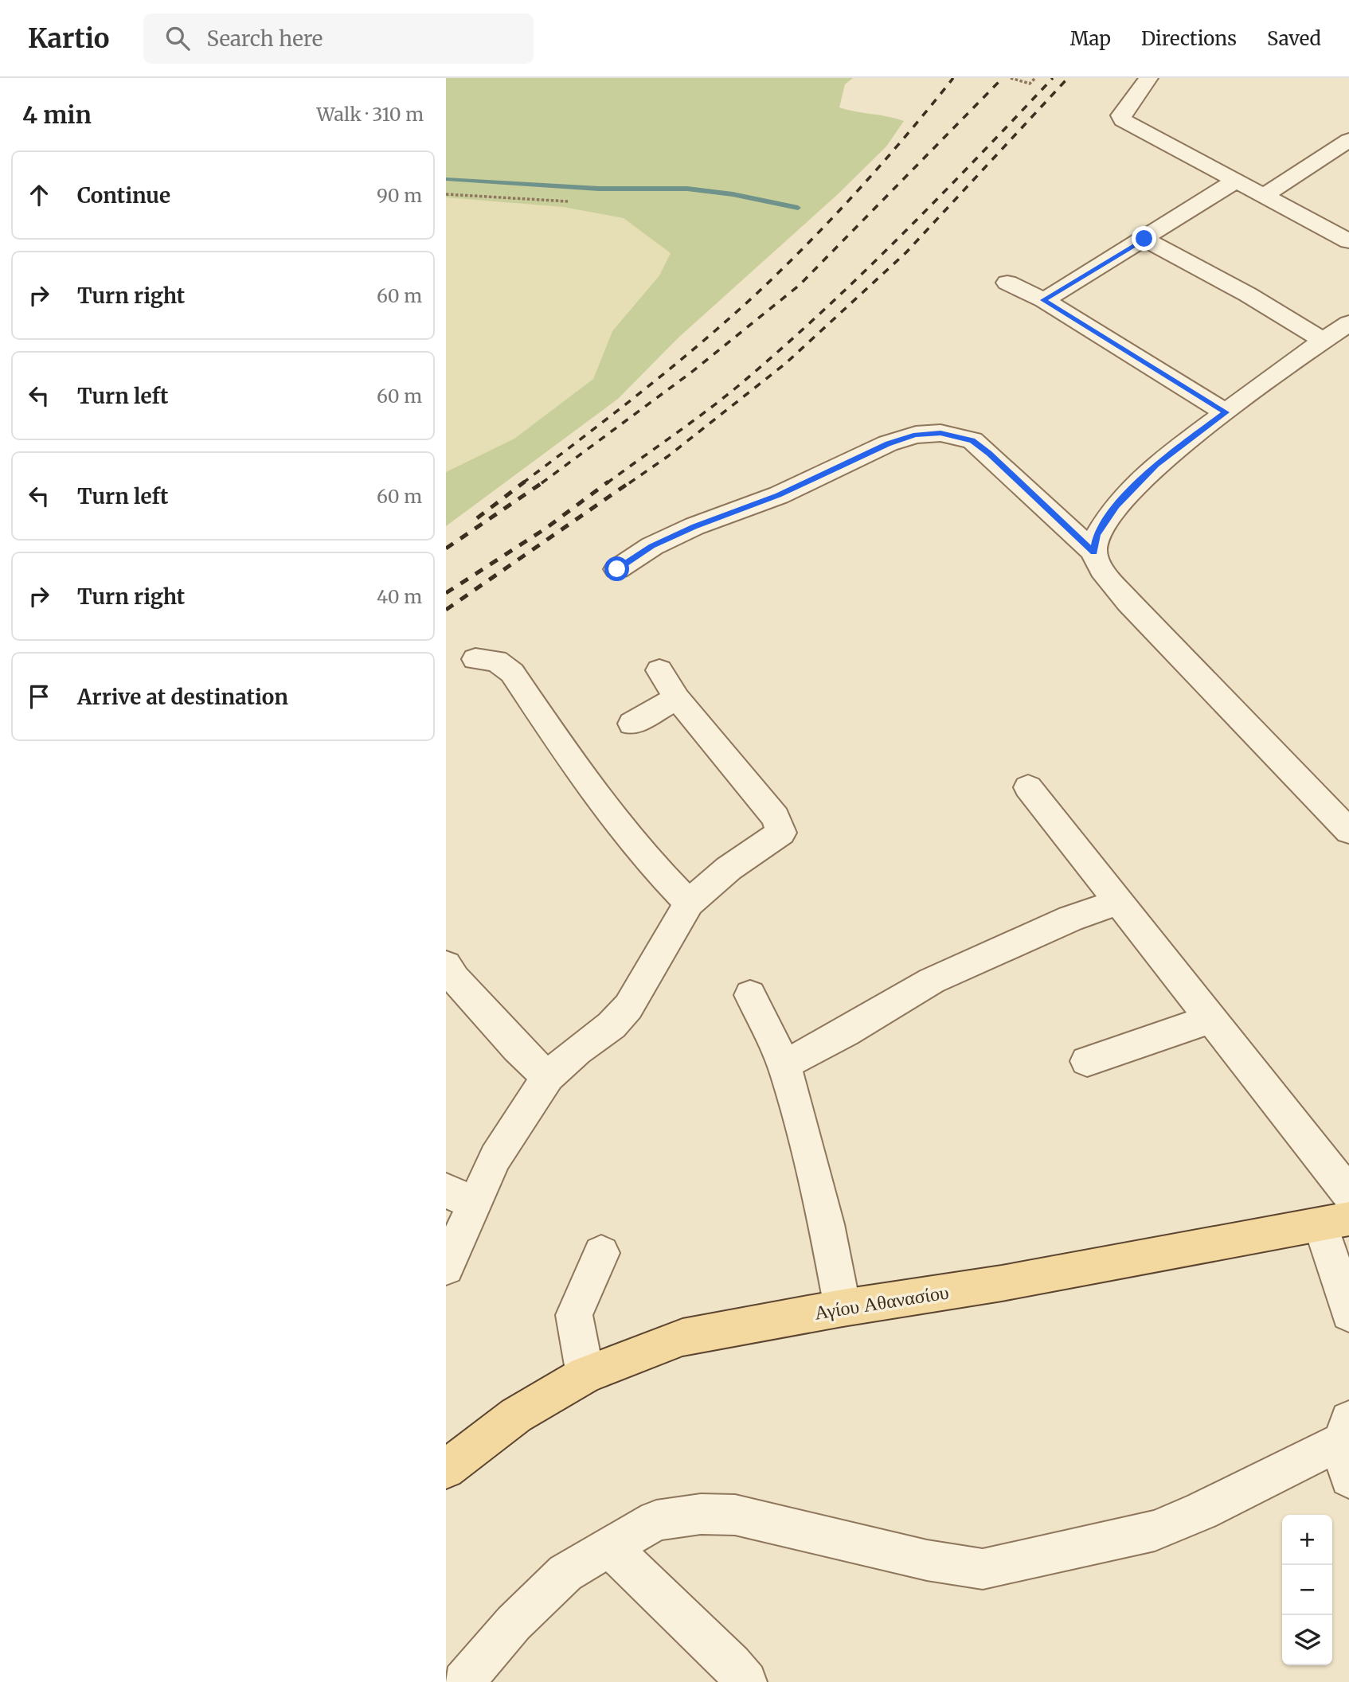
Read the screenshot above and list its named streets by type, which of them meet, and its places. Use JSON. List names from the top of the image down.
{
  "streets": {
    "main road": ["Αγίου Αθανασίου"]
  },
  "page": {
    "header": "Kartio",
    "search": "Search here",
    "nav": ["Map", "Directions", "Saved"],
    "heading": ["4 min", "Walk · 310 m"],
    "list": [
      ["Continue", "90 m"],
      ["Turn right", "60 m"],
      ["Turn left", "60 m"],
      ["Turn left", "60 m"],
      ["Turn right", "40 m"],
      "Arrive at destination"
    ],
    "map_buttons": ["+", "−"]
  }
}
